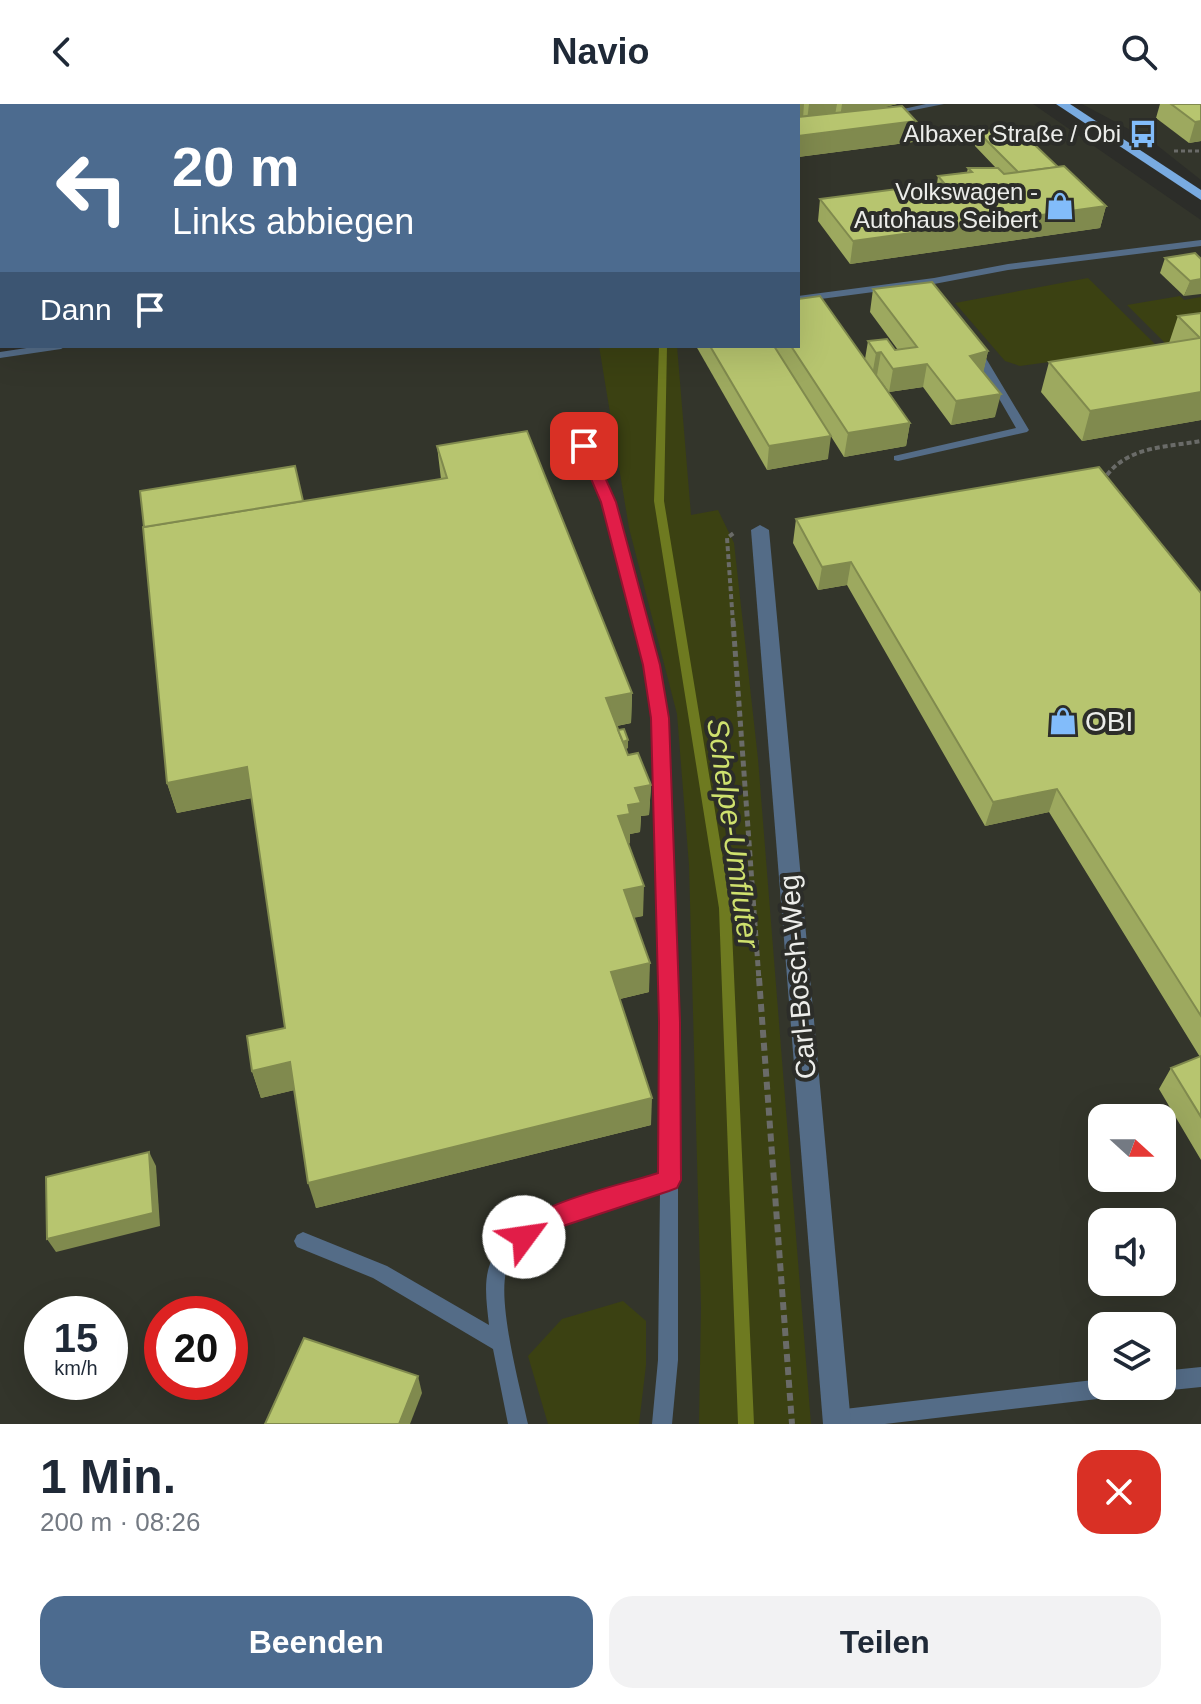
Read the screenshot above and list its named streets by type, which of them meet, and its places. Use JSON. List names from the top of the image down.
{
  "streets": {
    "street": ["Carl-Bosch-Weg"]
  },
  "water": ["Schelpe-Umfluter"],
  "places": {
    "bus stop": ["Albaxer Straße / Obi"],
    "shop": ["Volkswagen - Autohaus Seibert", "OBI"]
  },
  "north": "right",
  "page": {
    "header": "Navio",
    "turn": ["20 m", "Links abbiegen"],
    "then": "Dann",
    "speed": "15 km/h",
    "limit": "20",
    "heading": ["1 Min.", "200 m · 08:26"],
    "buttons": ["Beenden", "Teilen"]
  }
}
